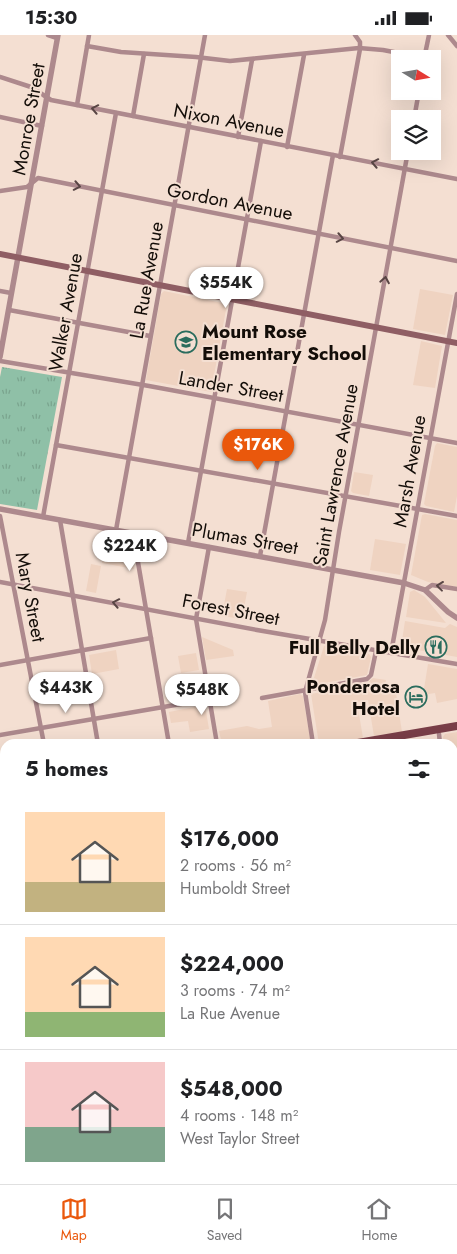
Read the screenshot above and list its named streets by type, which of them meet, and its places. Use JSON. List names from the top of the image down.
{
  "streets": {
    "street": [
      "Monroe Street",
      "Nixon Avenue",
      "Gordon Avenue",
      "La Rue Avenue",
      "Walker Avenue",
      "Lander Street",
      "Marsh Avenue",
      "Saint Lawrence Avenue",
      "Plumas Street",
      "Mary Street",
      "Forest Street"
    ]
  },
  "crossings": [
    ["Monroe Street", "Nixon Avenue"],
    ["Monroe Street", "Gordon Avenue"],
    ["Nixon Avenue", "La Rue Avenue"],
    ["Nixon Avenue", "Walker Avenue"],
    ["Nixon Avenue", "Saint Lawrence Avenue"],
    ["Gordon Avenue", "La Rue Avenue"],
    ["Gordon Avenue", "Walker Avenue"],
    ["Gordon Avenue", "Saint Lawrence Avenue"],
    ["La Rue Avenue", "Lander Street"],
    ["La Rue Avenue", "Plumas Street"],
    ["Walker Avenue", "Lander Street"],
    ["Walker Avenue", "Plumas Street"],
    ["Lander Street", "Marsh Avenue"],
    ["Lander Street", "Saint Lawrence Avenue"],
    ["Marsh Avenue", "Plumas Street"],
    ["Marsh Avenue", "Forest Street"],
    ["Saint Lawrence Avenue", "Plumas Street"],
    ["Saint Lawrence Avenue", "Forest Street"],
    ["Mary Street", "Forest Street"]
  ],
  "places": {
    "school or university": ["Mount Rose Elementary School"],
    "restaurant": ["Full Belly Delly"],
    "hotel": ["Ponderosa Hotel"]
  },
  "north": "right",
  "page": {
    "status": "15:30",
    "price": [
      "$554K",
      "$176K",
      "$224K",
      "$443K",
      "$548K"
    ],
    "heading": "5 homes",
    "list": [
      {
        "name": "$176,000",
        "note": "2 rooms · 56 m² · Humboldt Street"
      },
      {
        "name": "$224,000",
        "note": "3 rooms · 74 m² · La Rue Avenue"
      },
      {
        "name": "$548,000",
        "note": "4 rooms · 148 m² · West Taylor Street"
      }
    ],
    "tabs": ["Map", "Saved", "Home"]
  }
}
